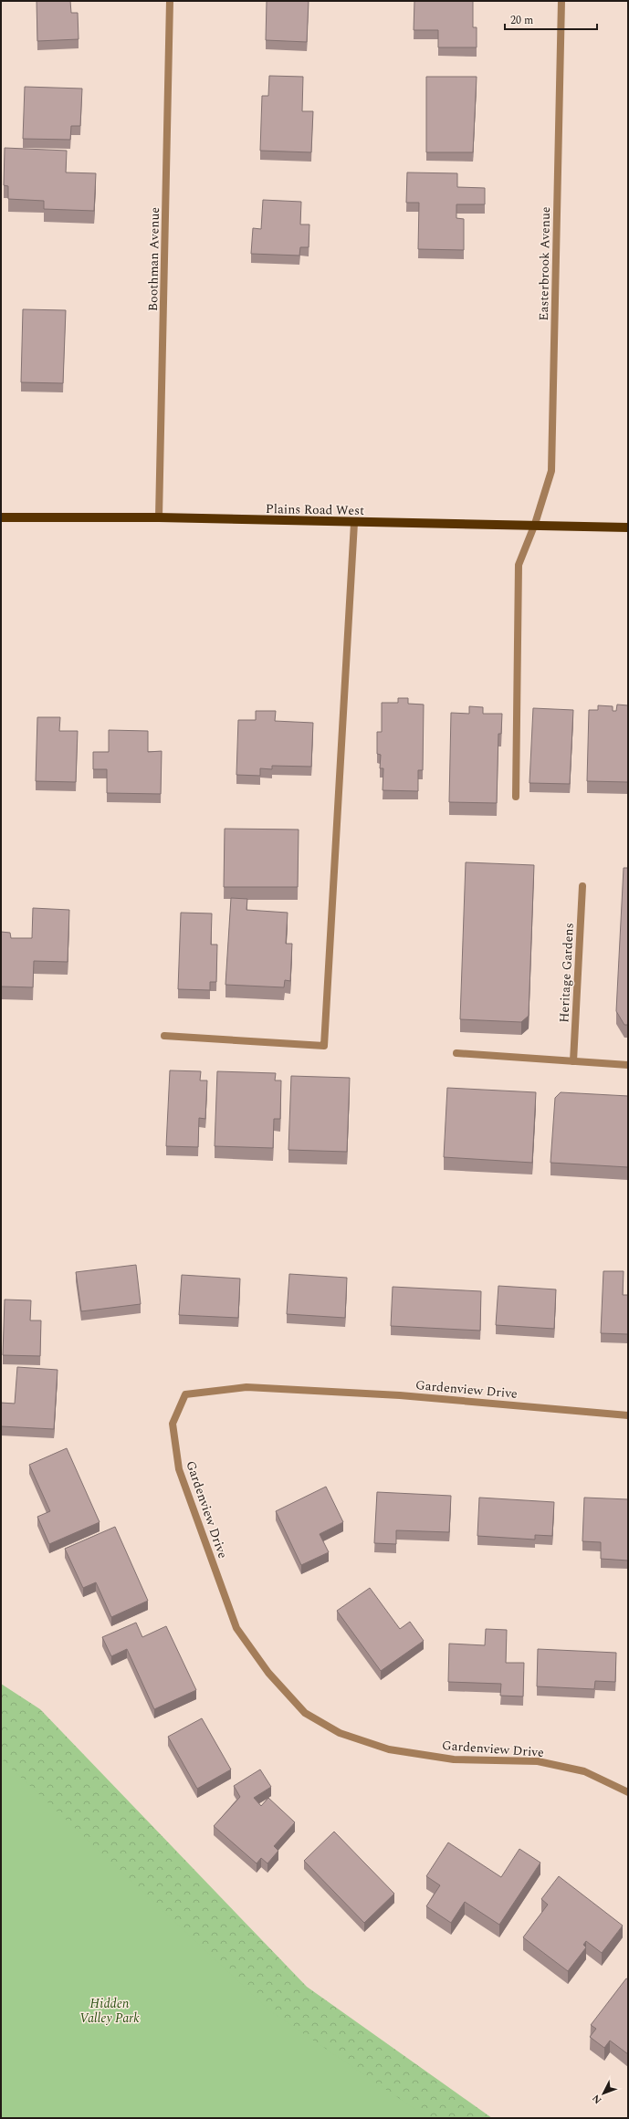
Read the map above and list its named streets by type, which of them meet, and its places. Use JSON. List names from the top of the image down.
{
  "streets": {
    "main road": ["Plains Road West"],
    "street": [
      "Boothman Avenue",
      "Easterbrook Avenue",
      "Heritage Gardens",
      "Gardenview Drive"
    ]
  },
  "crossings": [
    ["Boothman Avenue", "Plains Road West"],
    ["Easterbrook Avenue", "Plains Road West"]
  ],
  "parks": ["Hidden Valley Park"],
  "scale_bar": "20 m",
  "north": "bottom left"
}
